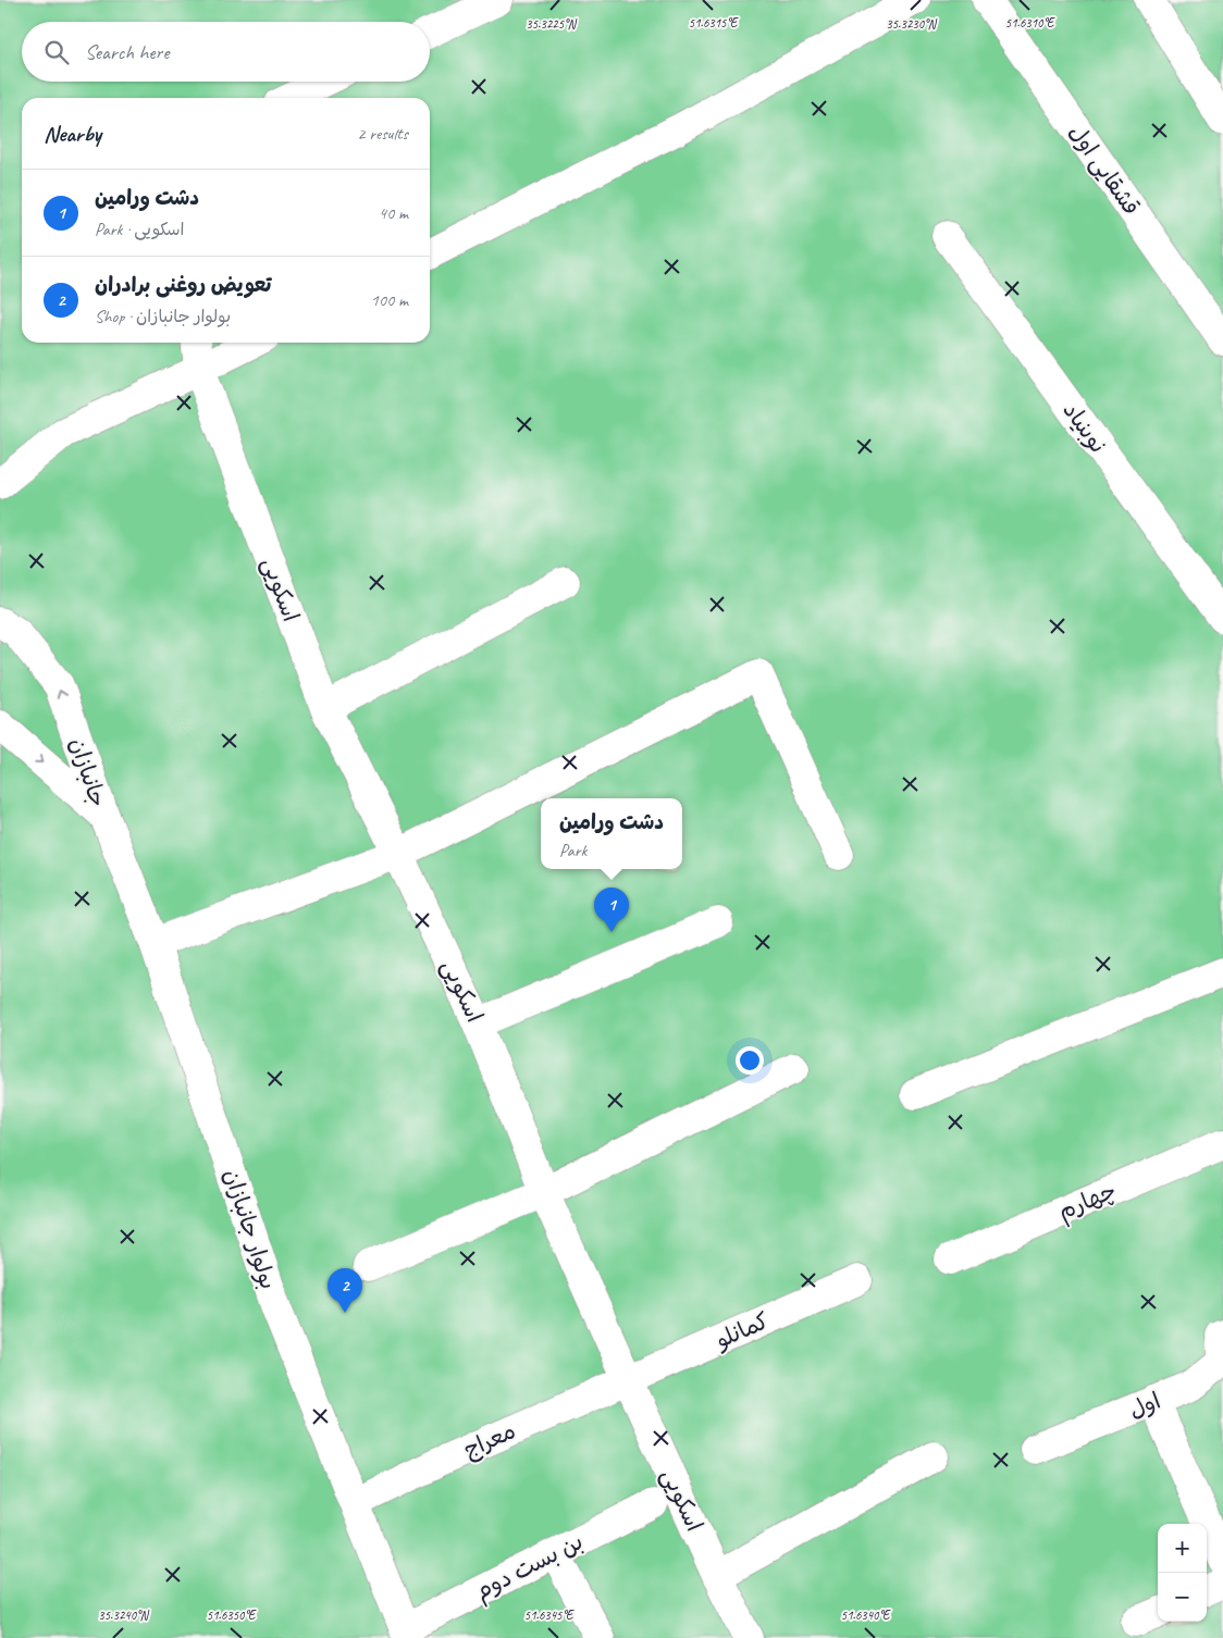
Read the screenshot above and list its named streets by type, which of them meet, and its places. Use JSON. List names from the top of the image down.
{
  "streets": {
    "street": [
      "قشقایی اول",
      "نوبنیاد",
      "اسکویی",
      "جانبازان",
      "چهارم",
      "بولوار جانبازان",
      "کمانلو",
      "اول",
      "معراج",
      "بن بست دوم"
    ]
  },
  "crossings": [
    ["اسکویی", "کمانلو"],
    ["اسکویی", "معراج"],
    ["جانبازان", "بولوار جانبازان"],
    ["بولوار جانبازان", "معراج"],
    ["بولوار جانبازان", "بن بست دوم"],
    ["کمانلو", "معراج"]
  ],
  "page": {
    "search": "Search here",
    "heading": ["Nearby", "2 results"],
    "list": [
      {
        "mark": "1",
        "name": "دشت ورامین",
        "note": "Park · اسکویی",
        "value": "40 m"
      },
      {
        "mark": "2",
        "name": "تعویض روغنی برادران",
        "note": "Shop · بولوار جانبازان",
        "value": "100 m"
      }
    ],
    "popup": ["دشت ورامین", "Park"],
    "pins": ["1", "2"],
    "map_buttons": ["+", "−"]
  },
  "coordinates": [
    "51.6315°E",
    "51.6310°E",
    "35.3225°N",
    "35.3230°N",
    "35.3240°N",
    "51.6350°E",
    "51.6345°E",
    "51.6340°E"
  ]
}
